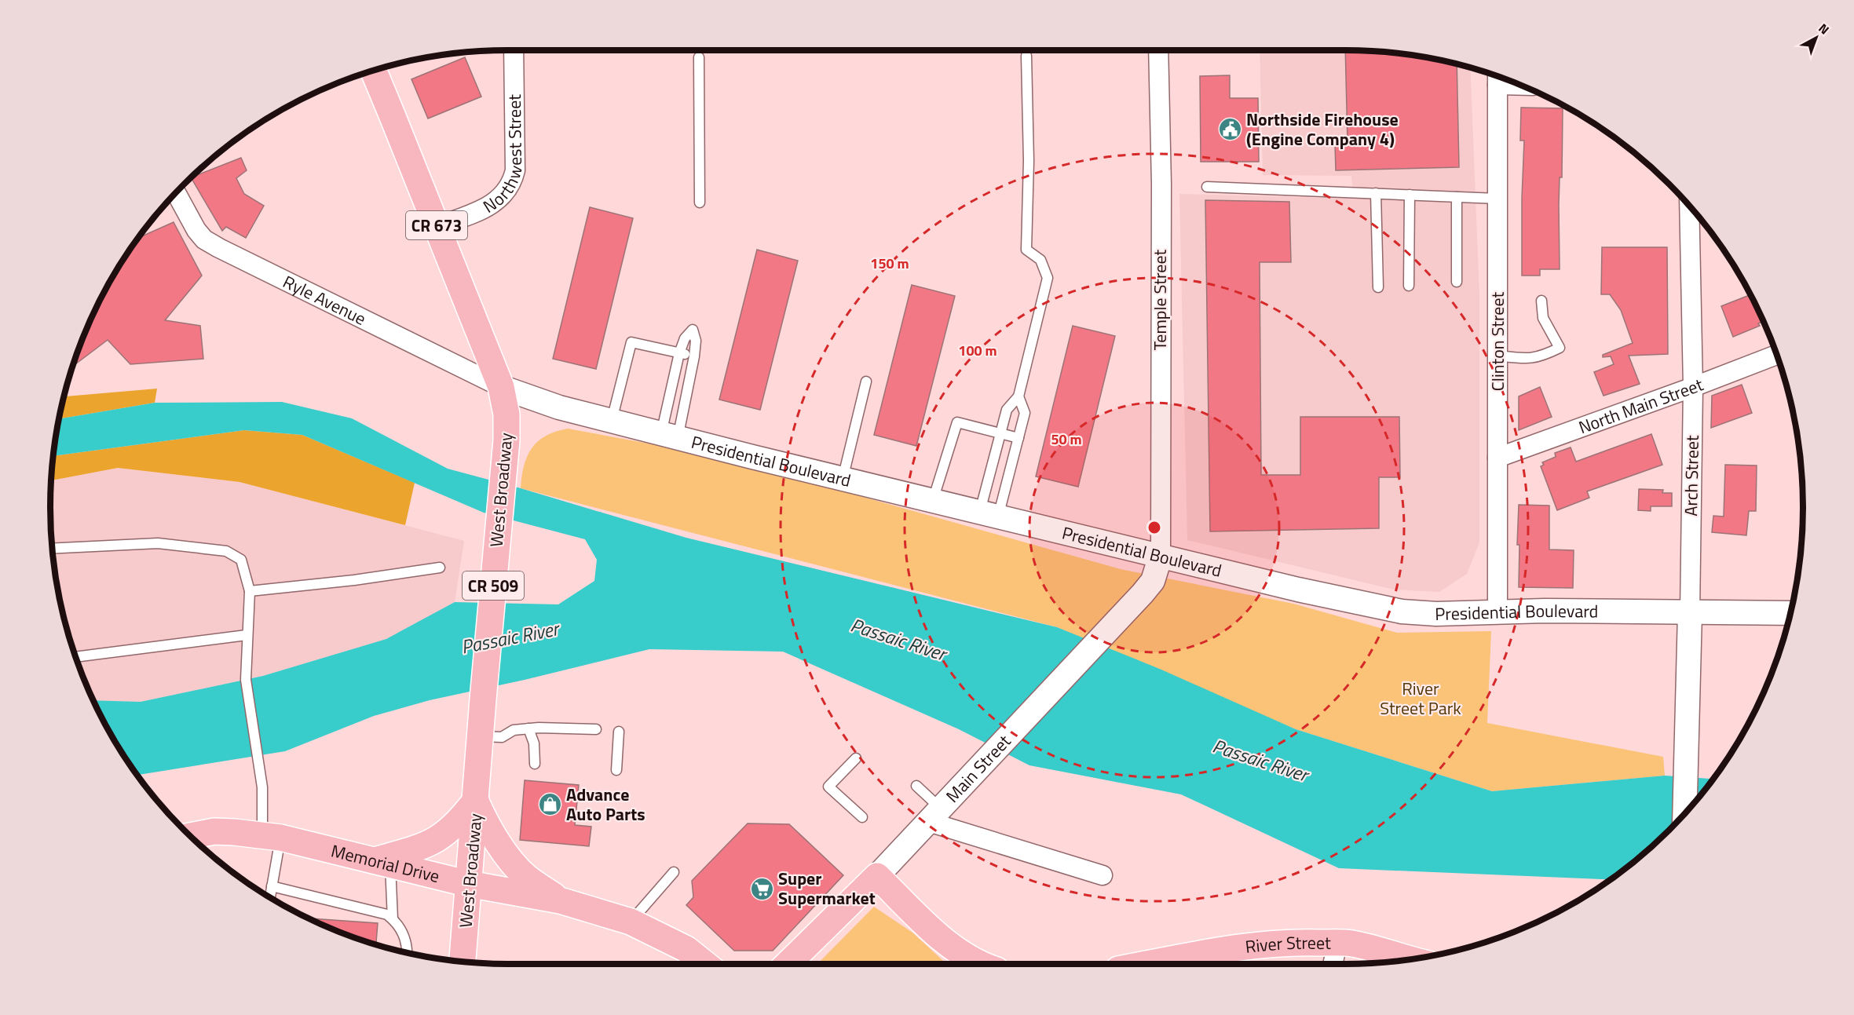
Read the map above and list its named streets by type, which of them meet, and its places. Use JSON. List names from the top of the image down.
{
  "streets": {
    "main road": [
      "CR 673",
      "West Broadway",
      "CR 509",
      "Main Street",
      "Memorial Drive",
      "River Street"
    ],
    "street": [
      "Northwest Street",
      "Temple Street",
      "Ryle Avenue",
      "Clinton Street",
      "North Main Street",
      "Presidential Boulevard",
      "Arch Street"
    ]
  },
  "crossings": [
    ["Northwest Street", "West Broadway"],
    ["Temple Street", "Presidential Boulevard"],
    ["Temple Street", "Main Street"],
    ["Ryle Avenue", "Presidential Boulevard"],
    ["Ryle Avenue", "West Broadway"],
    ["Clinton Street", "North Main Street"],
    ["Clinton Street", "Presidential Boulevard"],
    ["North Main Street", "Arch Street"],
    ["Presidential Boulevard", "Arch Street"],
    ["Presidential Boulevard", "West Broadway"],
    ["Presidential Boulevard", "Main Street"],
    ["West Broadway", "Memorial Drive"]
  ],
  "water": ["Passaic River"],
  "parks": ["River Street Park"],
  "places": {
    "public building": ["Northside Firehouse (Engine Company 4)"],
    "shop": ["Advance Auto Parts"],
    "supermarket": ["Super Supermarket"]
  },
  "north": "top right",
  "rings": ["150 m", "100 m", "50 m"]
}
